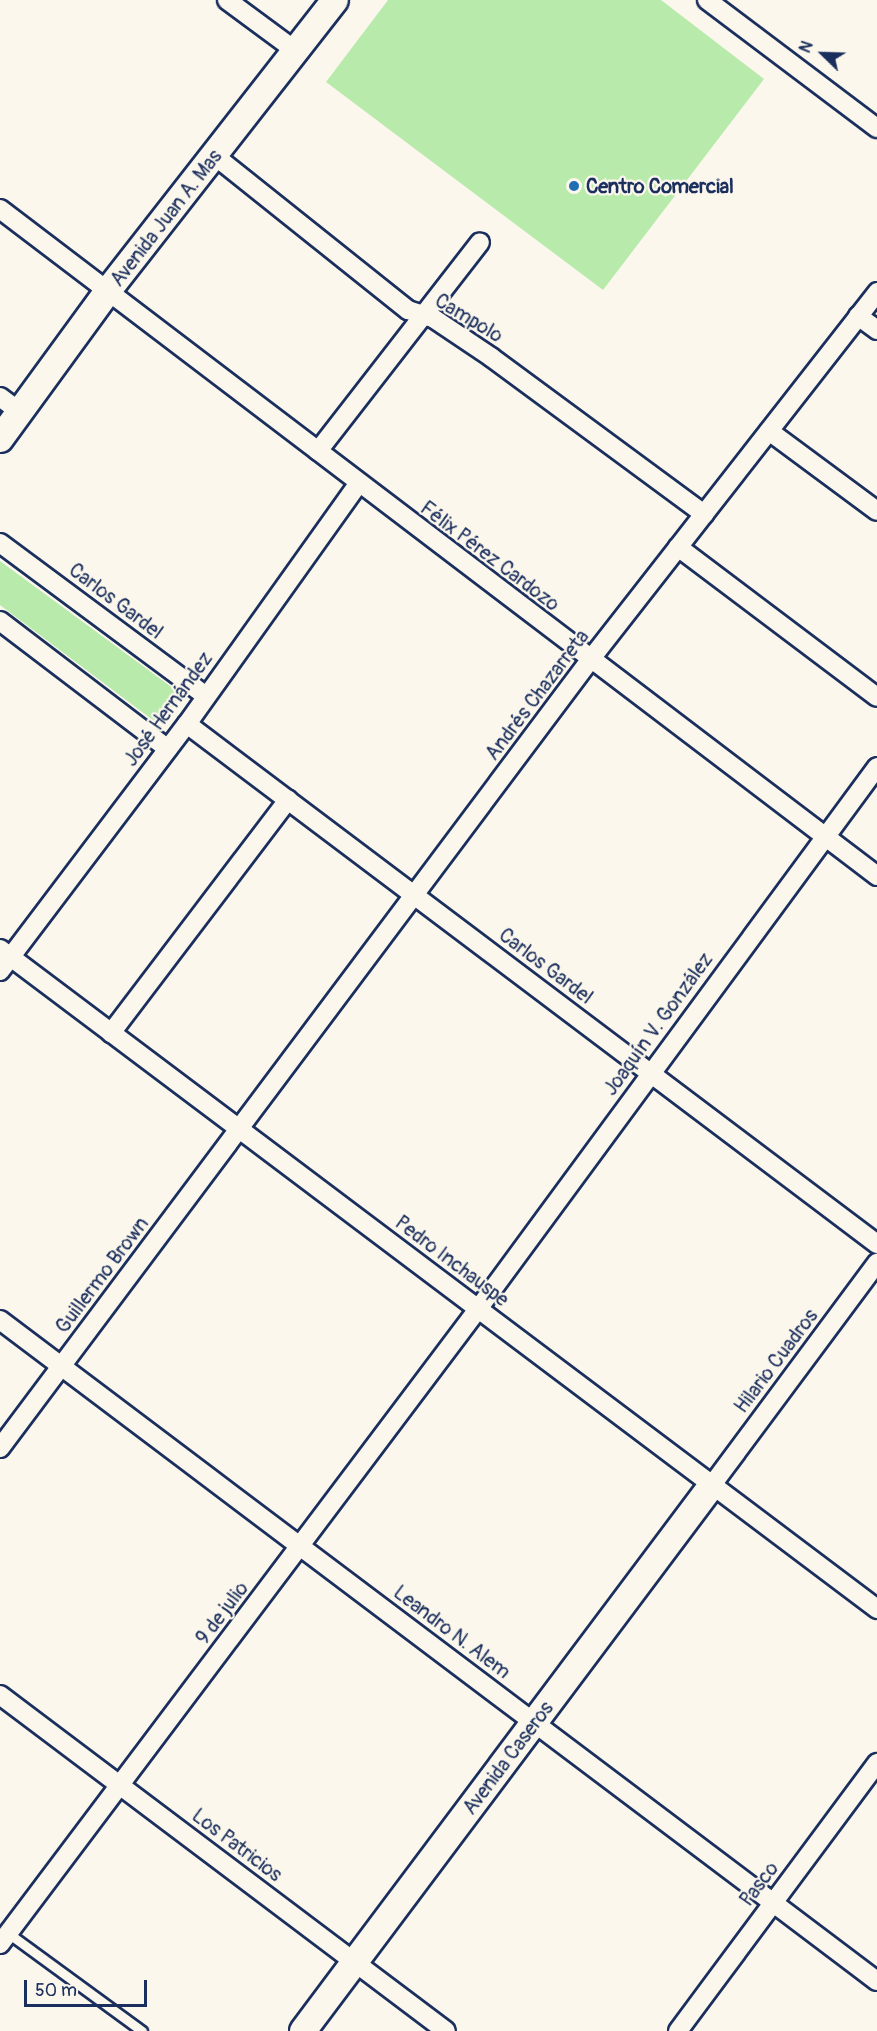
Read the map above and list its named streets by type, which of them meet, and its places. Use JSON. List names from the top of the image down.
{
  "streets": {
    "main road": ["Avenida Juan A. Mas", "Avenida Caseros"],
    "street": [
      "Campolo",
      "Félix Pérez Cardozo",
      "Carlos Gardel",
      "Andrés Chazarreta",
      "José Hernández",
      "Joaquín V. González",
      "Pedro Inchauspe",
      "Guillermo Brown",
      "Hilario Cuadros",
      "9 de julio",
      "Leandro N. Alem",
      "Los Patricios",
      "Pasco"
    ]
  },
  "crossings": [
    ["Avenida Juan A. Mas", "Campolo"],
    ["Avenida Juan A. Mas", "Félix Pérez Cardozo"],
    ["Campolo", "Andrés Chazarreta"],
    ["Félix Pérez Cardozo", "Andrés Chazarreta"],
    ["Félix Pérez Cardozo", "José Hernández"],
    ["Félix Pérez Cardozo", "Joaquín V. González"],
    ["Carlos Gardel", "Andrés Chazarreta"],
    ["Carlos Gardel", "José Hernández"],
    ["Carlos Gardel", "Joaquín V. González"],
    ["Andrés Chazarreta", "Pedro Inchauspe"],
    ["Andrés Chazarreta", "Guillermo Brown"],
    ["José Hernández", "Pedro Inchauspe"],
    ["Joaquín V. González", "Pedro Inchauspe"],
    ["Joaquín V. González", "9 de julio"],
    ["Pedro Inchauspe", "Guillermo Brown"],
    ["Pedro Inchauspe", "Hilario Cuadros"],
    ["Pedro Inchauspe", "9 de julio"],
    ["Pedro Inchauspe", "Avenida Caseros"],
    ["Guillermo Brown", "Leandro N. Alem"],
    ["Hilario Cuadros", "Avenida Caseros"],
    ["9 de julio", "Leandro N. Alem"],
    ["9 de julio", "Los Patricios"],
    ["Leandro N. Alem", "Avenida Caseros"],
    ["Leandro N. Alem", "Pasco"],
    ["Avenida Caseros", "Los Patricios"]
  ],
  "places": ["Centro Comercial"],
  "scale_bar": "50 m",
  "north": "top left"
}
